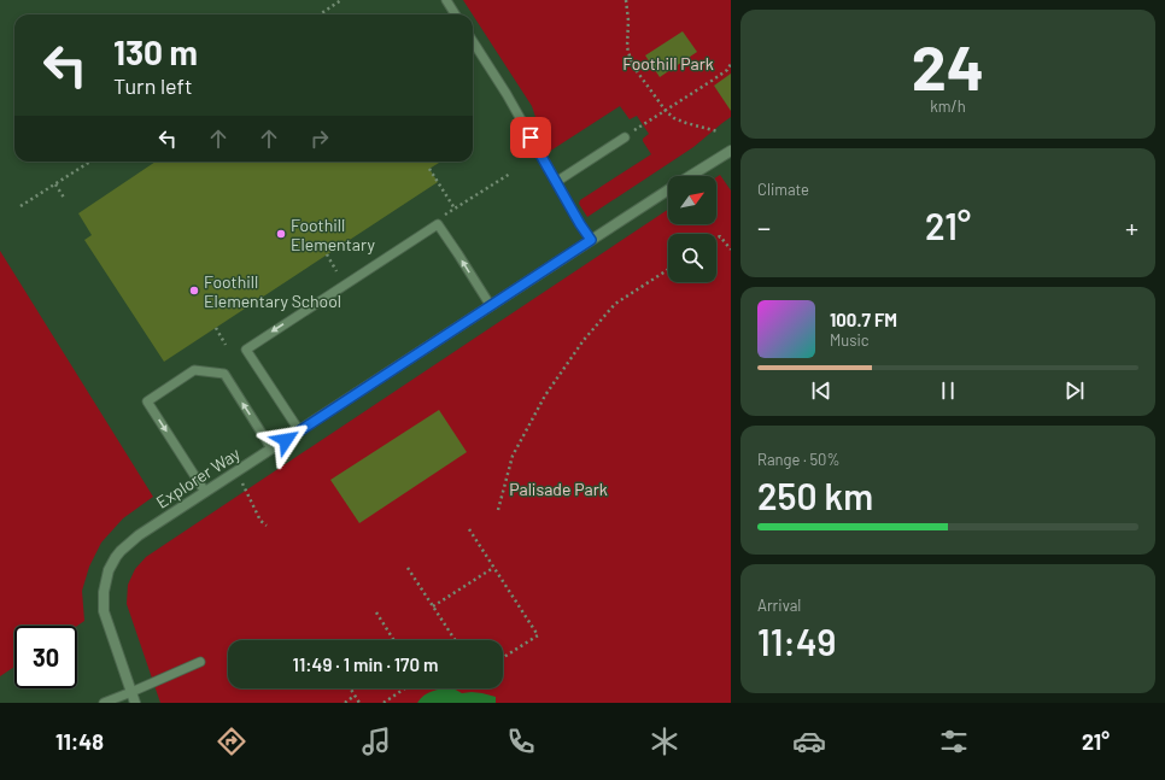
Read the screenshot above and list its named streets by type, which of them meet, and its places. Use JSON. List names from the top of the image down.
{
  "streets": {
    "street": ["Explorer Way"]
  },
  "parks": ["Foothill Park", "Palisade Park"],
  "places": ["Foothill Elementary", "Foothill Elementary School"],
  "north": "top right",
  "page": {
    "tile": [
      ["24", "km/h"],
      "Climate",
      ["Range · 50%", "250 km"],
      ["Arrival", "11:49"]
    ],
    "turn": ["130 m", "Turn left"],
    "heat": ["−", "21°", "+"],
    "song": ["100.7 FM", "Music"],
    "limit": "30",
    "trip": "11:49 · 1 min · 170 m",
    "tabs": ["11:48", "21°"]
  }
}
